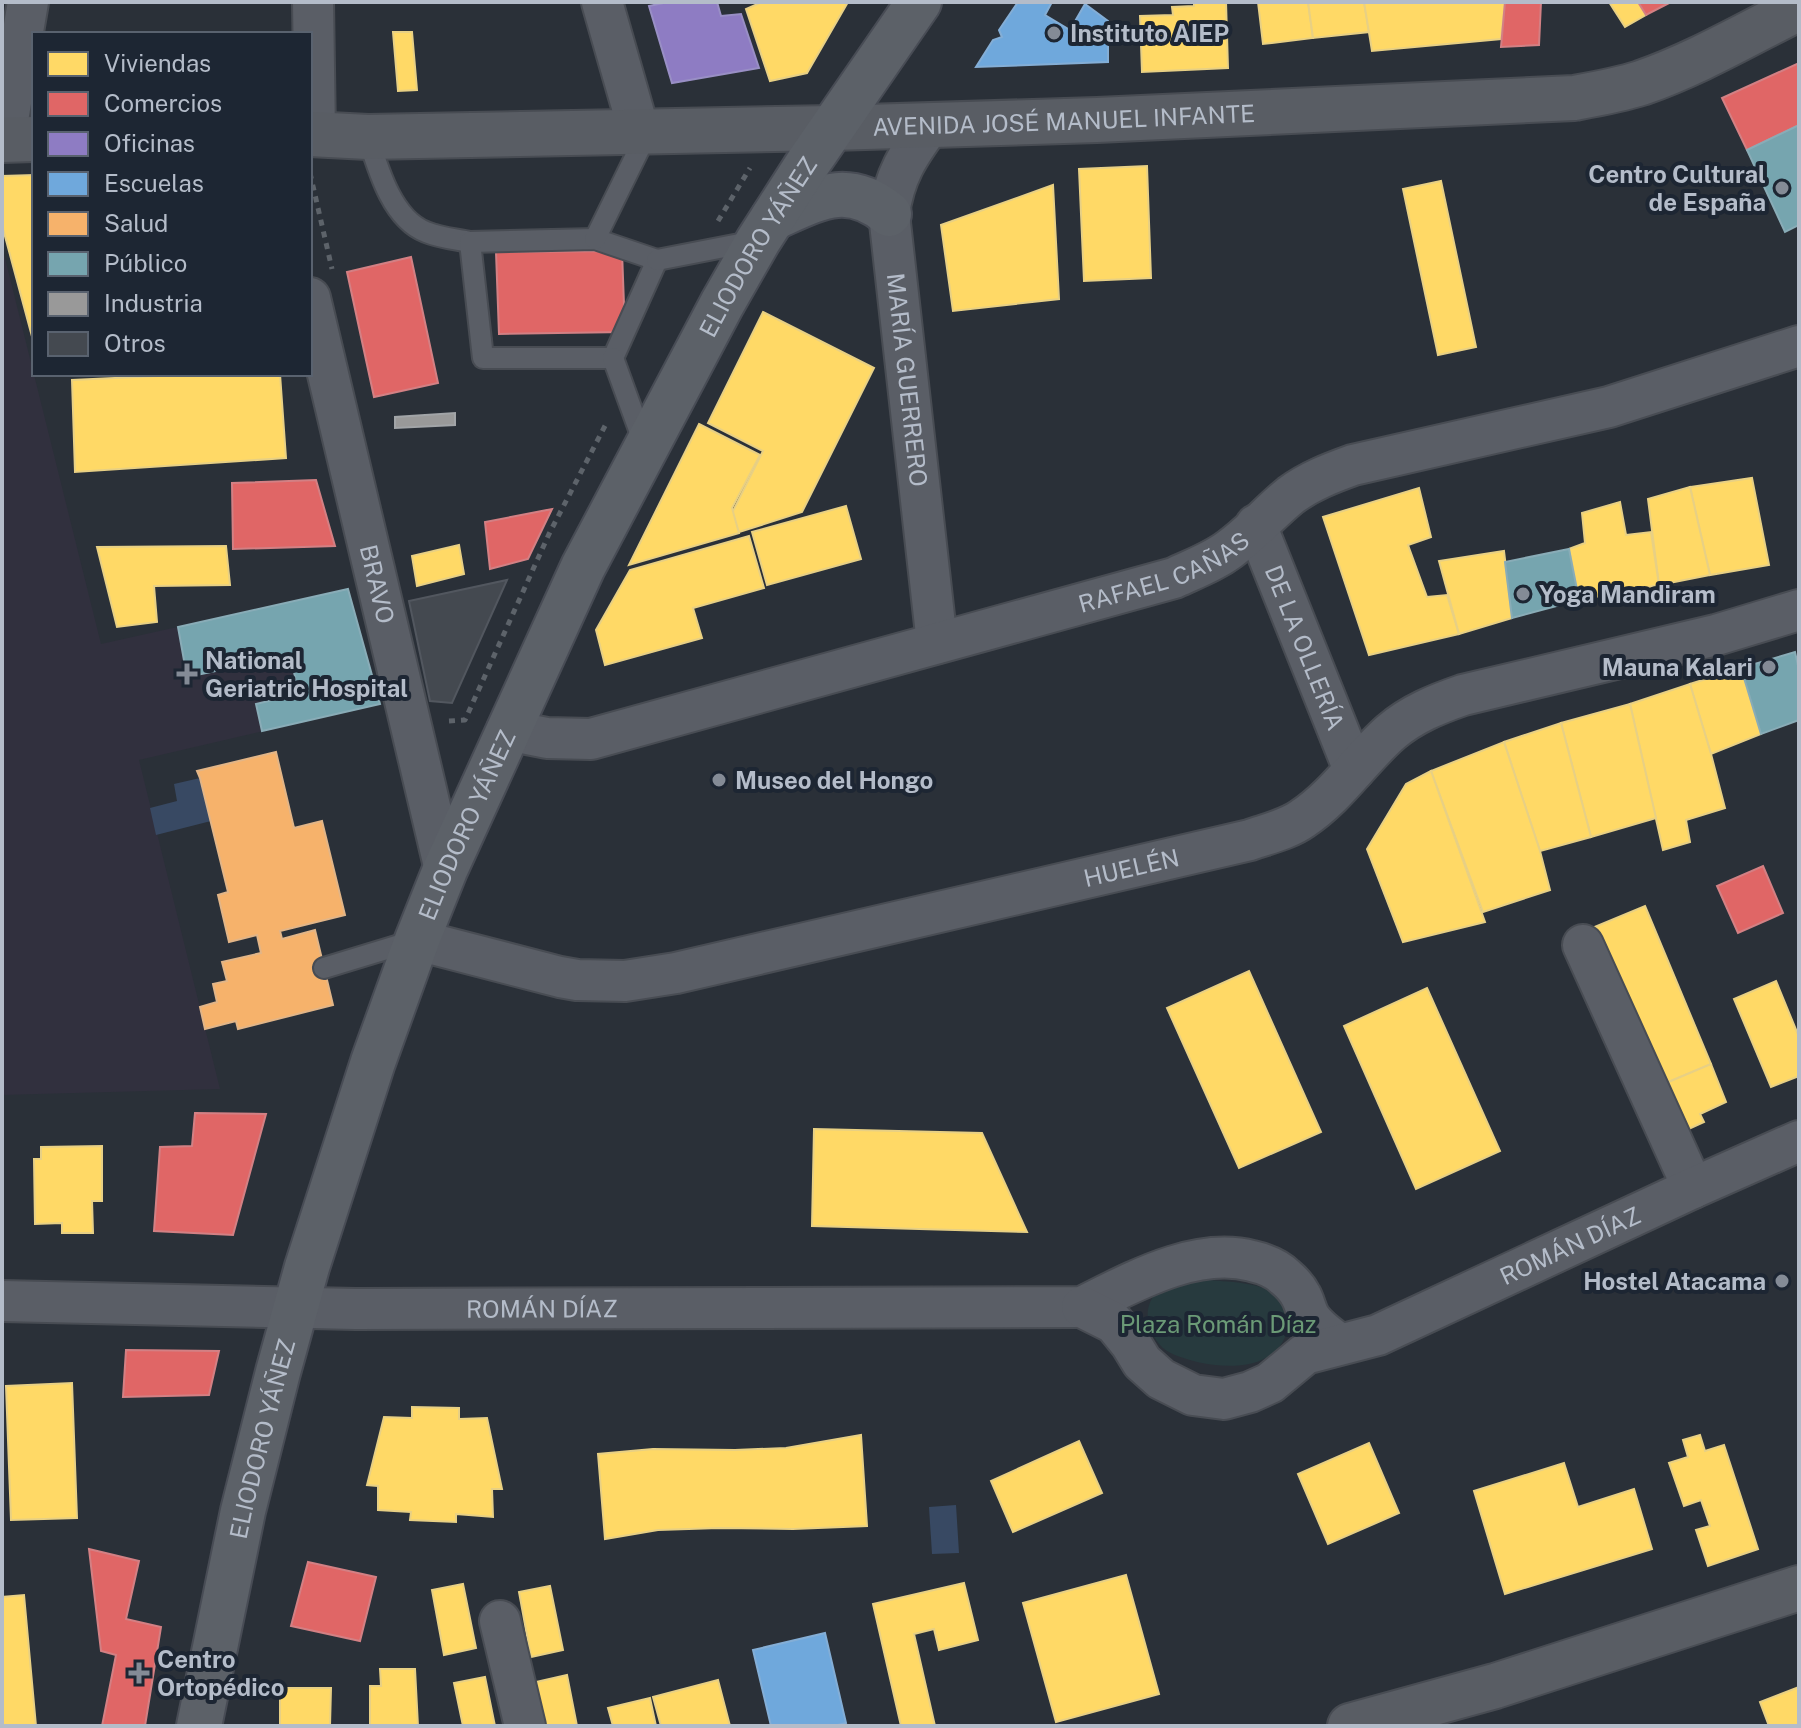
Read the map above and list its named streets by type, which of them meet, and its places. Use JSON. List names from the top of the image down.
{
  "streets": {
    "main road": ["ELIODORO YÁÑEZ"],
    "street": [
      "AVENIDA JOSÉ MANUEL INFANTE",
      "MARÍA GUERRERO",
      "RAFAEL CAÑAS",
      "BRAVO",
      "DE LA OLLERÍA",
      "HUELÉN",
      "ROMÁN DÍAZ"
    ]
  },
  "crossings": [
    ["AVENIDA JOSÉ MANUEL INFANTE", "ELIODORO YÁÑEZ"],
    ["AVENIDA JOSÉ MANUEL INFANTE", "MARÍA GUERRERO"],
    ["ELIODORO YÁÑEZ", "RAFAEL CAÑAS"],
    ["ELIODORO YÁÑEZ", "BRAVO"],
    ["ELIODORO YÁÑEZ", "HUELÉN"],
    ["ELIODORO YÁÑEZ", "ROMÁN DÍAZ"],
    ["MARÍA GUERRERO", "RAFAEL CAÑAS"],
    ["RAFAEL CAÑAS", "DE LA OLLERÍA"],
    ["DE LA OLLERÍA", "HUELÉN"]
  ],
  "parks": ["Plaza Román Díaz"],
  "places": {
    "other": [
      "Instituto AIEP",
      "Centro Cultural de España",
      "Yoga Mandiram",
      "Mauna Kalari",
      "Museo del Hongo",
      "Hostel Atacama"
    ],
    "health": ["National Geriatric Hospital", "Centro Ortopédico"]
  },
  "legend": [
    "Viviendas",
    "Comercios",
    "Oficinas",
    "Escuelas",
    "Salud",
    "Público",
    "Industria",
    "Otros"
  ]
}
